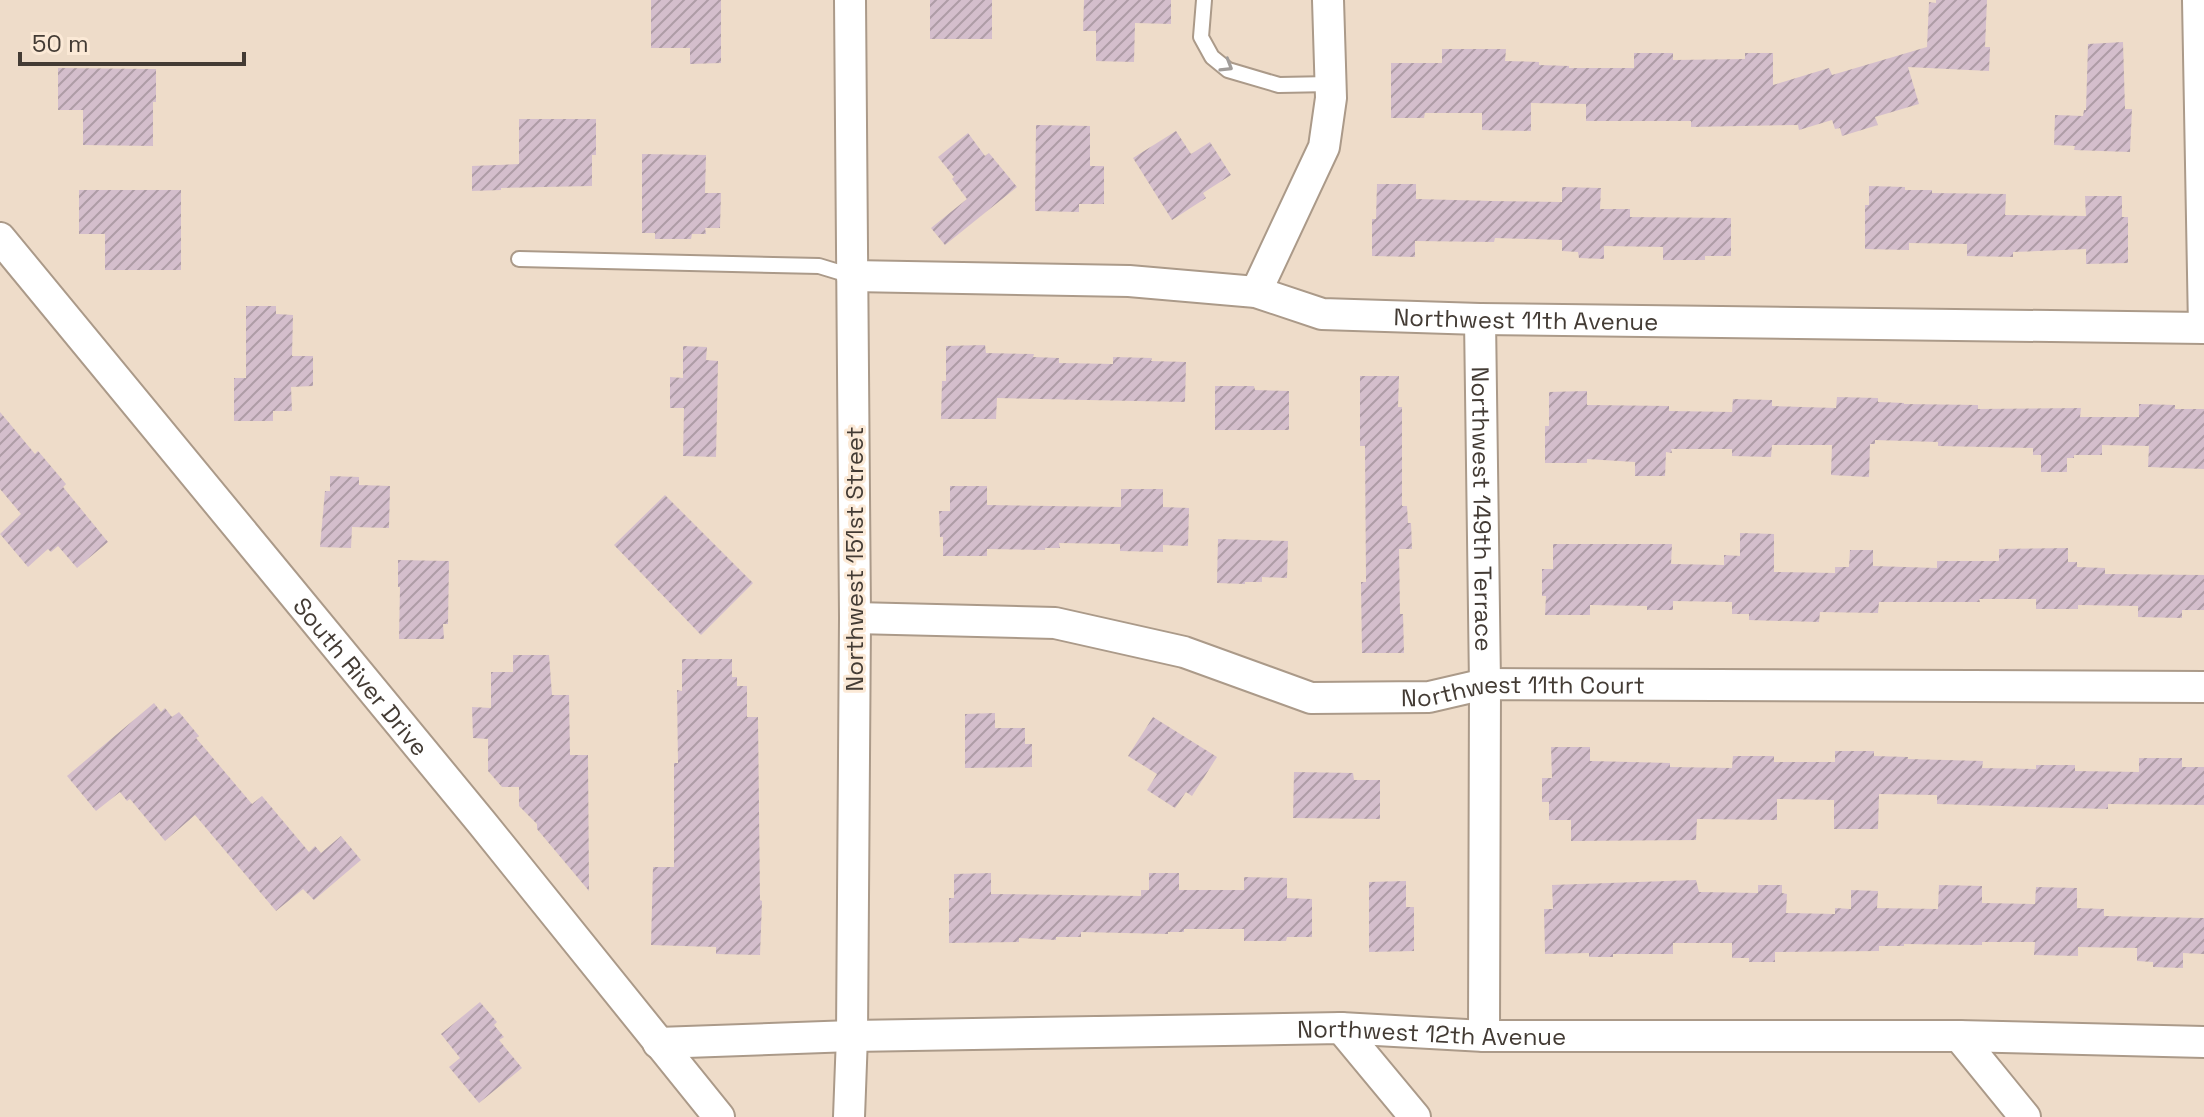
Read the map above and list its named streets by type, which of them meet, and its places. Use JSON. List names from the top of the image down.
{
  "streets": {
    "street": [
      "Northwest 11th Avenue",
      "Northwest 149th Terrace",
      "Northwest 151st Street",
      "South River Drive",
      "Northwest 11th Court",
      "Northwest 12th Avenue"
    ]
  },
  "crossings": [
    ["Northwest 11th Avenue", "Northwest 149th Terrace"],
    ["Northwest 11th Avenue", "Northwest 151st Street"],
    ["Northwest 149th Terrace", "Northwest 11th Court"],
    ["Northwest 149th Terrace", "Northwest 12th Avenue"],
    ["Northwest 151st Street", "Northwest 11th Court"],
    ["Northwest 151st Street", "Northwest 12th Avenue"],
    ["South River Drive", "Northwest 12th Avenue"]
  ],
  "scale_bar": "50 m"
}
